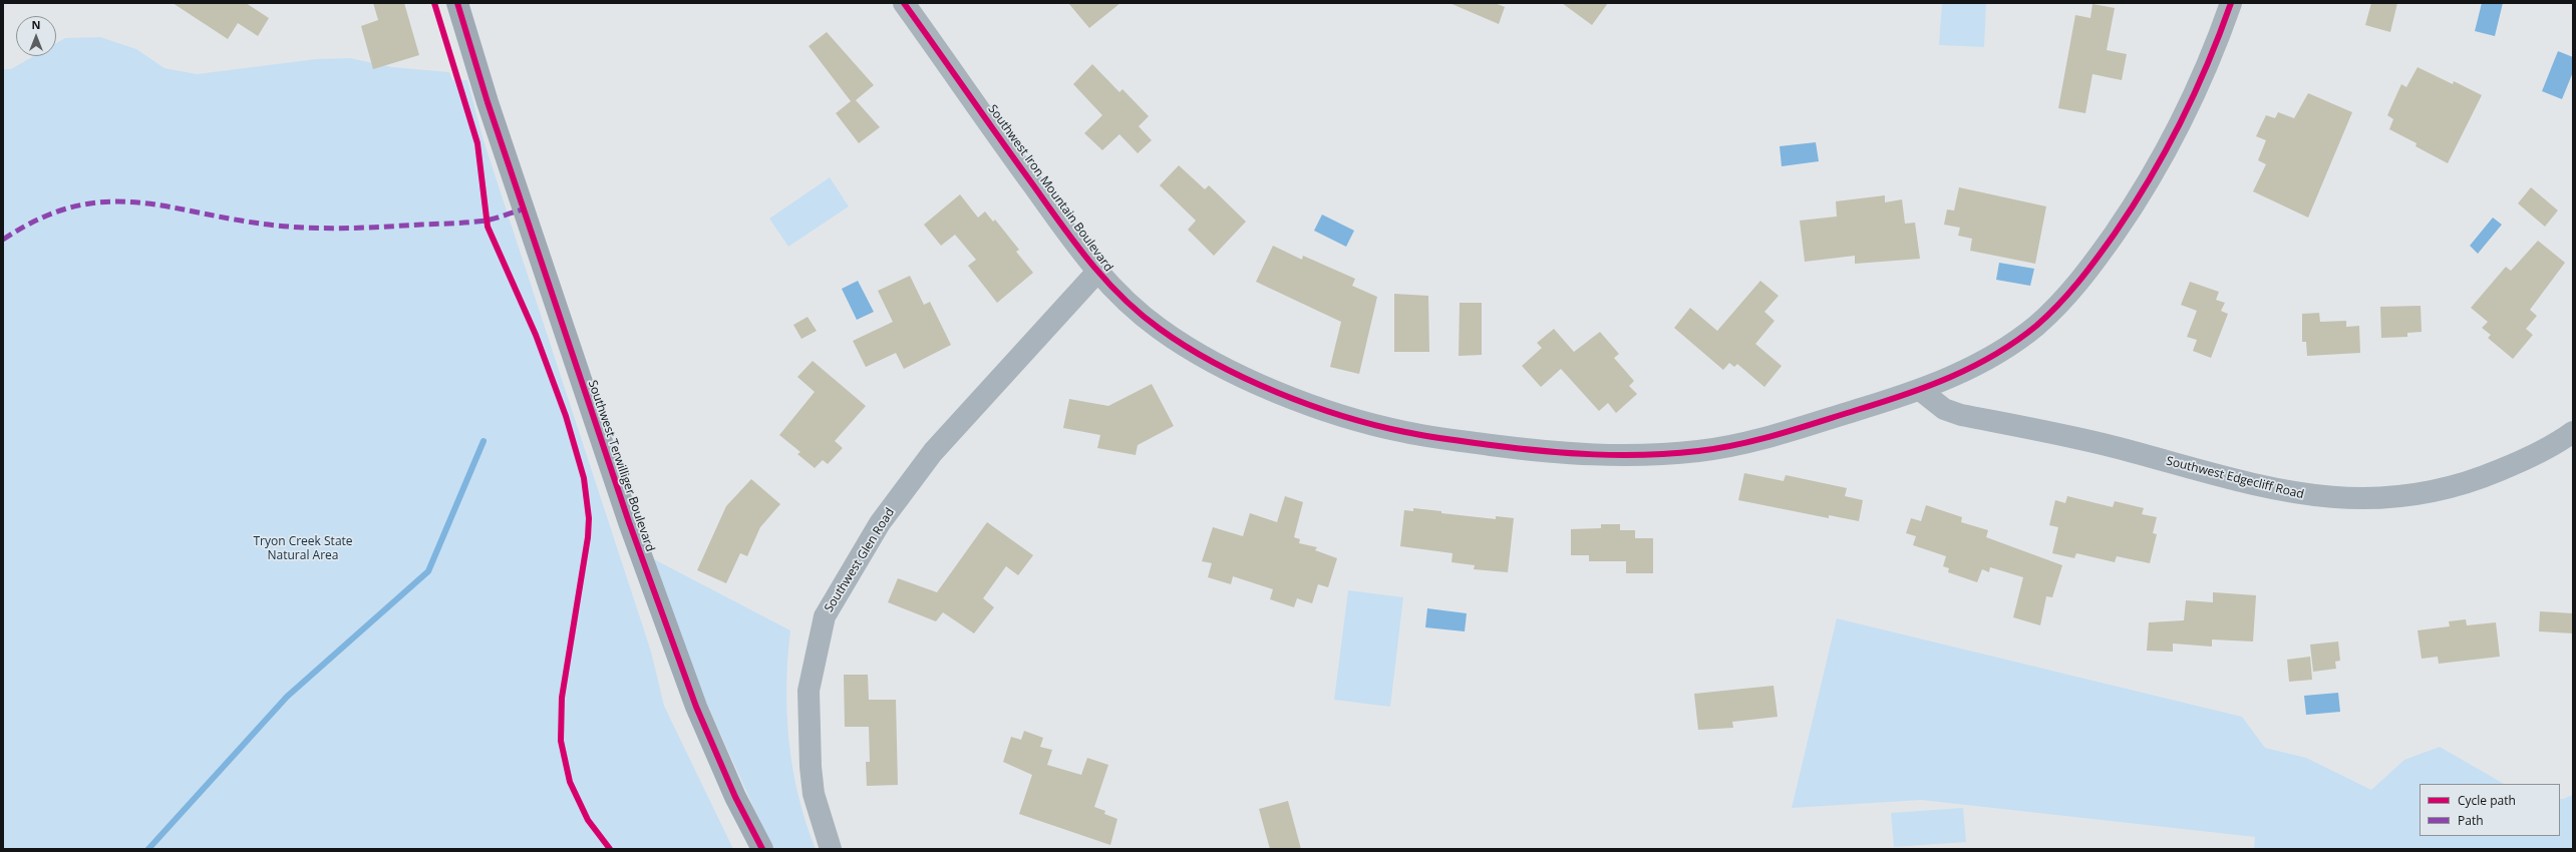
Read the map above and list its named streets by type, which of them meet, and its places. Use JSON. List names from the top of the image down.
{
  "streets": {
    "main road": ["Southwest Terwilliger Boulevard"],
    "street": ["Southwest Iron Mountain Boulevard", "Southwest Edgecliff Road", "Southwest Glen Road"]
  },
  "crossings": [
    ["Southwest Iron Mountain Boulevard", "Southwest Edgecliff Road"],
    ["Southwest Iron Mountain Boulevard", "Southwest Glen Road"]
  ],
  "parks": ["Tryon Creek State Natural Area"],
  "legend": ["Cycle path", "Path"],
  "north": "top"
}
